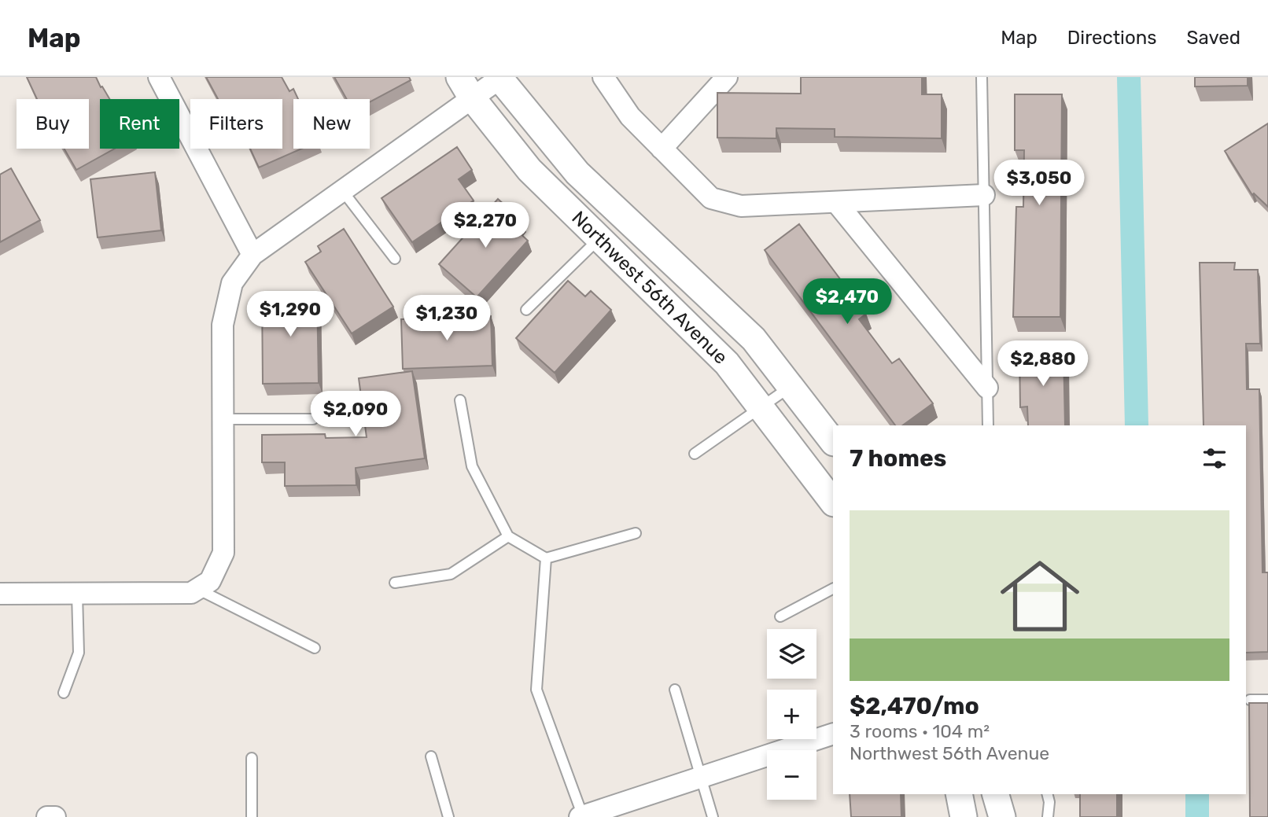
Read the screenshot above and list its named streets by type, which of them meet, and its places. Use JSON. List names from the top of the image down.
{
  "streets": {
    "street": ["Northwest 56th Avenue"]
  },
  "page": {
    "header": "Map",
    "nav": ["Map", "Directions", "Saved"],
    "chip": [
      "Buy",
      "Rent",
      "Filters",
      "New"
    ],
    "price": [
      "$3,050",
      "$2,270",
      "$2,470",
      "$1,290",
      "$1,230",
      "$2,880",
      "$2,090"
    ],
    "heading": "7 homes",
    "list": [
      {
        "name": "$2,470/mo",
        "note": "3 rooms · 104 m² · Northwest 56th Avenue"
      }
    ],
    "map_buttons": ["+", "−"]
  }
}
